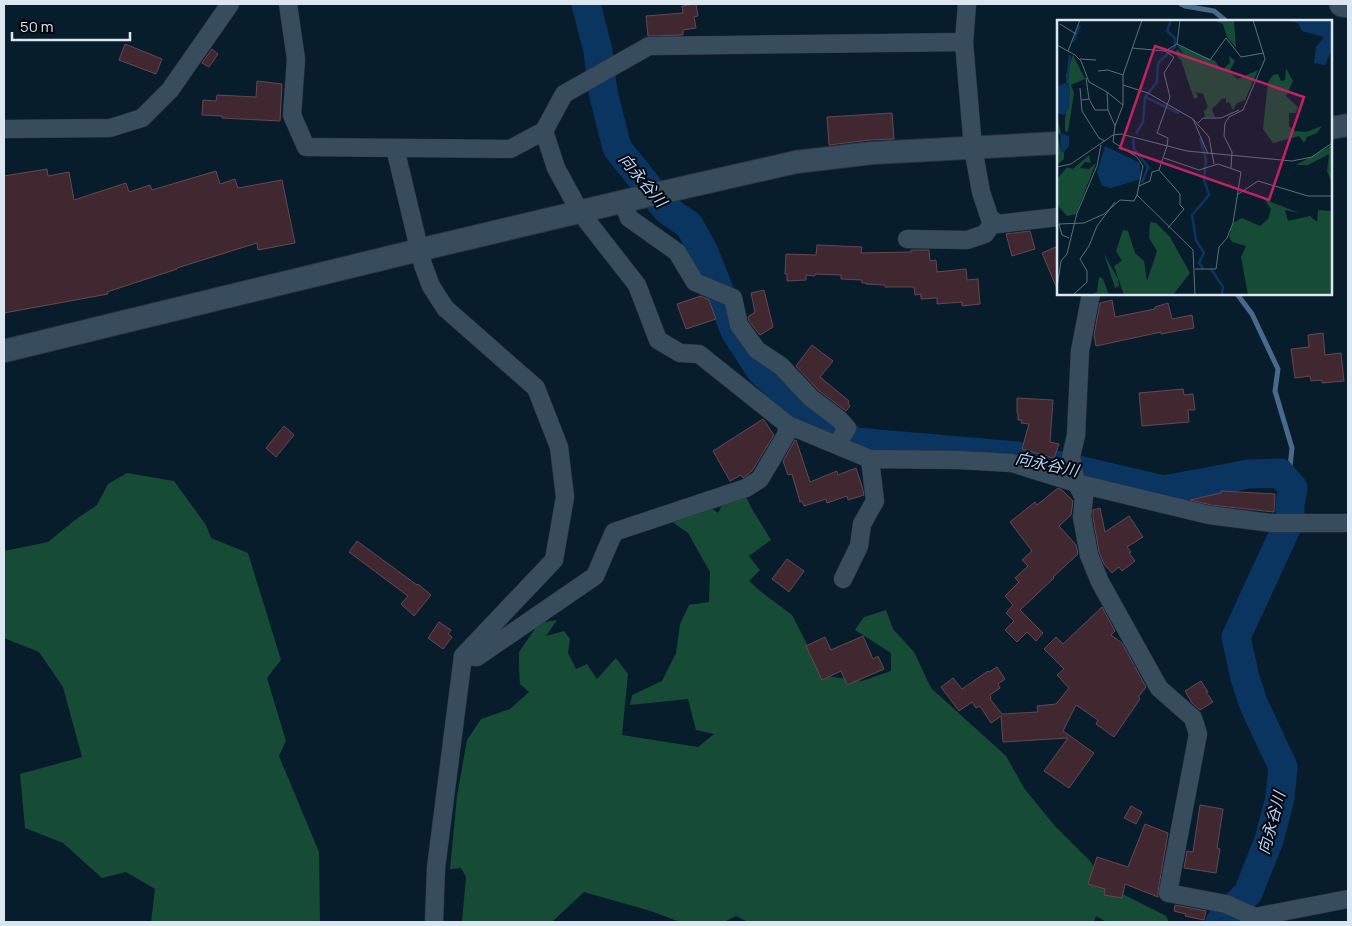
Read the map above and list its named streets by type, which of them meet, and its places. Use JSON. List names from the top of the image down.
{
  "water": ["向永谷川"],
  "scale_bar": "50 m"
}
